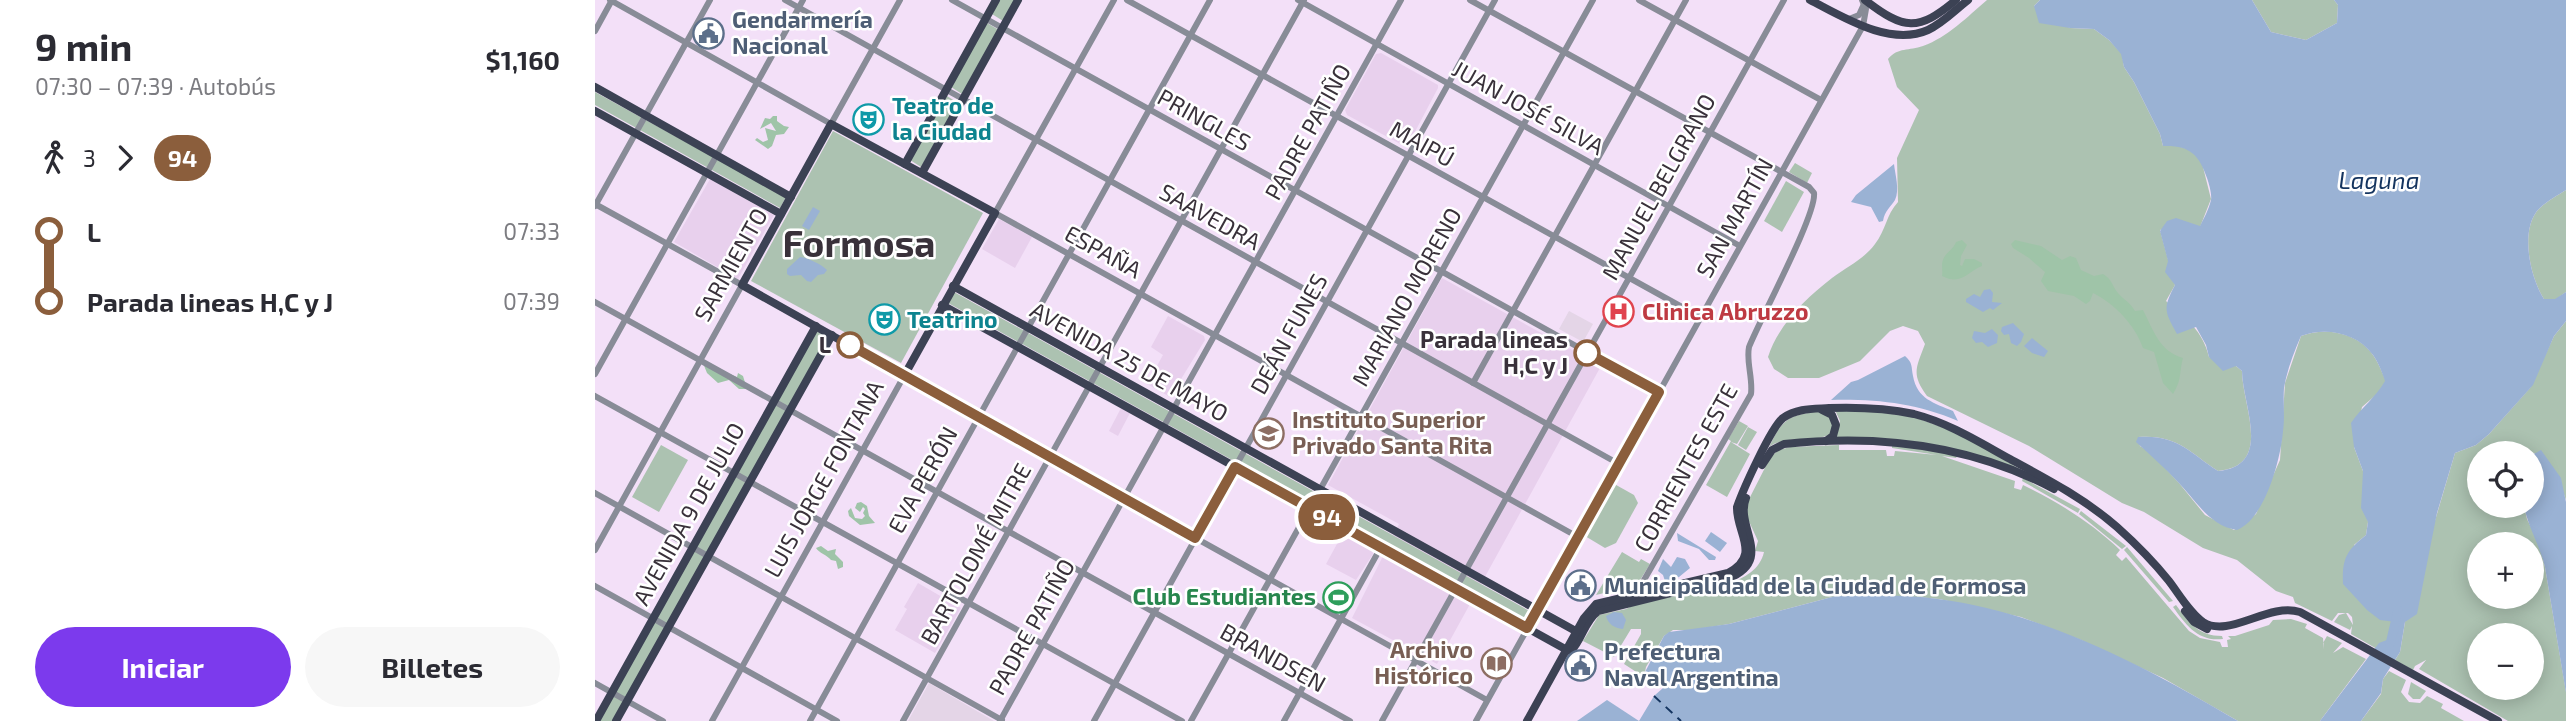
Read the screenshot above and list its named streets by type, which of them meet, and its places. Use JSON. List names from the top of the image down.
{
  "streets": {
    "main road": [
      "ESPAÑA",
      "SARMIENTO",
      "AVENIDA 25 DE MAYO",
      "LUIS JORGE FONTANA",
      "AVENIDA 9 DE JULIO"
    ],
    "street": [
      "JUAN JOSÉ SILVA",
      "PRINGLES",
      "PADRE PATIÑO",
      "MAIPÚ",
      "MANUEL BELGRANO",
      "SAAVEDRA",
      "SAN MARTÍN",
      "MARIANO MORENO",
      "DEÁN FUNES",
      "CORRIENTES ESTE",
      "EVA PERÓN",
      "BARTOLOMÉ MITRE",
      "BRANDSEN"
    ]
  },
  "crossings": [
    ["JUAN JOSÉ SILVA", "PADRE PATIÑO"],
    ["JUAN JOSÉ SILVA", "MANUEL BELGRANO"],
    ["JUAN JOSÉ SILVA", "SAN MARTÍN"],
    ["JUAN JOSÉ SILVA", "MARIANO MORENO"],
    ["JUAN JOSÉ SILVA", "DEÁN FUNES"],
    ["JUAN JOSÉ SILVA", "BARTOLOMÉ MITRE"],
    ["PRINGLES", "PADRE PATIÑO"],
    ["PRINGLES", "MANUEL BELGRANO"],
    ["PRINGLES", "SAN MARTÍN"],
    ["PRINGLES", "MARIANO MORENO"],
    ["PRINGLES", "DEÁN FUNES"],
    ["PRINGLES", "LUIS JORGE FONTANA"],
    ["PRINGLES", "EVA PERÓN"],
    ["PRINGLES", "BARTOLOMÉ MITRE"],
    ["PADRE PATIÑO", "MAIPÚ"],
    ["PADRE PATIÑO", "SAAVEDRA"],
    ["PADRE PATIÑO", "ESPAÑA"],
    ["PADRE PATIÑO", "AVENIDA 25 DE MAYO"],
    ["PADRE PATIÑO", "BRANDSEN"],
    ["MAIPÚ", "MANUEL BELGRANO"],
    ["MAIPÚ", "SAN MARTÍN"],
    ["MAIPÚ", "MARIANO MORENO"],
    ["MAIPÚ", "DEÁN FUNES"],
    ["MAIPÚ", "EVA PERÓN"],
    ["MAIPÚ", "BARTOLOMÉ MITRE"],
    ["MANUEL BELGRANO", "SAAVEDRA"],
    ["MANUEL BELGRANO", "ESPAÑA"],
    ["MANUEL BELGRANO", "AVENIDA 25 DE MAYO"],
    ["SAAVEDRA", "SAN MARTÍN"],
    ["SAAVEDRA", "SARMIENTO"],
    ["SAAVEDRA", "MARIANO MORENO"],
    ["SAAVEDRA", "DEÁN FUNES"],
    ["SAAVEDRA", "LUIS JORGE FONTANA"],
    ["SAAVEDRA", "EVA PERÓN"],
    ["SAAVEDRA", "BARTOLOMÉ MITRE"],
    ["SAN MARTÍN", "ESPAÑA"],
    ["SAN MARTÍN", "AVENIDA 25 DE MAYO"],
    ["SAN MARTÍN", "CORRIENTES ESTE"],
    ["ESPAÑA", "SARMIENTO"],
    ["ESPAÑA", "MARIANO MORENO"],
    ["ESPAÑA", "DEÁN FUNES"],
    ["ESPAÑA", "LUIS JORGE FONTANA"],
    ["ESPAÑA", "EVA PERÓN"],
    ["ESPAÑA", "BARTOLOMÉ MITRE"],
    ["SARMIENTO", "BRANDSEN"],
    ["MARIANO MORENO", "AVENIDA 25 DE MAYO"],
    ["MARIANO MORENO", "BRANDSEN"],
    ["DEÁN FUNES", "AVENIDA 25 DE MAYO"],
    ["DEÁN FUNES", "BRANDSEN"],
    ["AVENIDA 25 DE MAYO", "LUIS JORGE FONTANA"],
    ["AVENIDA 25 DE MAYO", "EVA PERÓN"],
    ["AVENIDA 25 DE MAYO", "BARTOLOMÉ MITRE"],
    ["LUIS JORGE FONTANA", "BRANDSEN"],
    ["EVA PERÓN", "BRANDSEN"],
    ["AVENIDA 9 DE JULIO", "BRANDSEN"],
    ["BARTOLOMÉ MITRE", "BRANDSEN"]
  ],
  "districts": ["Formosa"],
  "water": ["Laguna"],
  "places": {
    "public building": ["Gendarmería Nacional", "Municipalidad de la Ciudad de Formosa", "Prefectura Naval Argentina"],
    "theatre": ["Teatro de la Ciudad", "Teatrino"],
    "hospital": ["Clinica Abruzzo"],
    "other": ["L", "Parada lineas H,C y J"],
    "school or university": ["Instituto Superior Privado Santa Rita"],
    "sports": ["Club Estudiantes"],
    "library": ["Archivo Histórico"]
  },
  "lines": ["bus line 94"],
  "page": {
    "heading": ["9 min", "07:30 – 07:39 · Autobús", "$1,160"],
    "on_map": "94",
    "legs": ["3", "94"],
    "list": [
      {
        "name": "L",
        "value": "07:33"
      },
      {
        "name": "Parada lineas H,C y J",
        "value": "07:39"
      }
    ],
    "map_buttons": ["+", "−"],
    "buttons": ["Iniciar", "Billetes"]
  }
}
